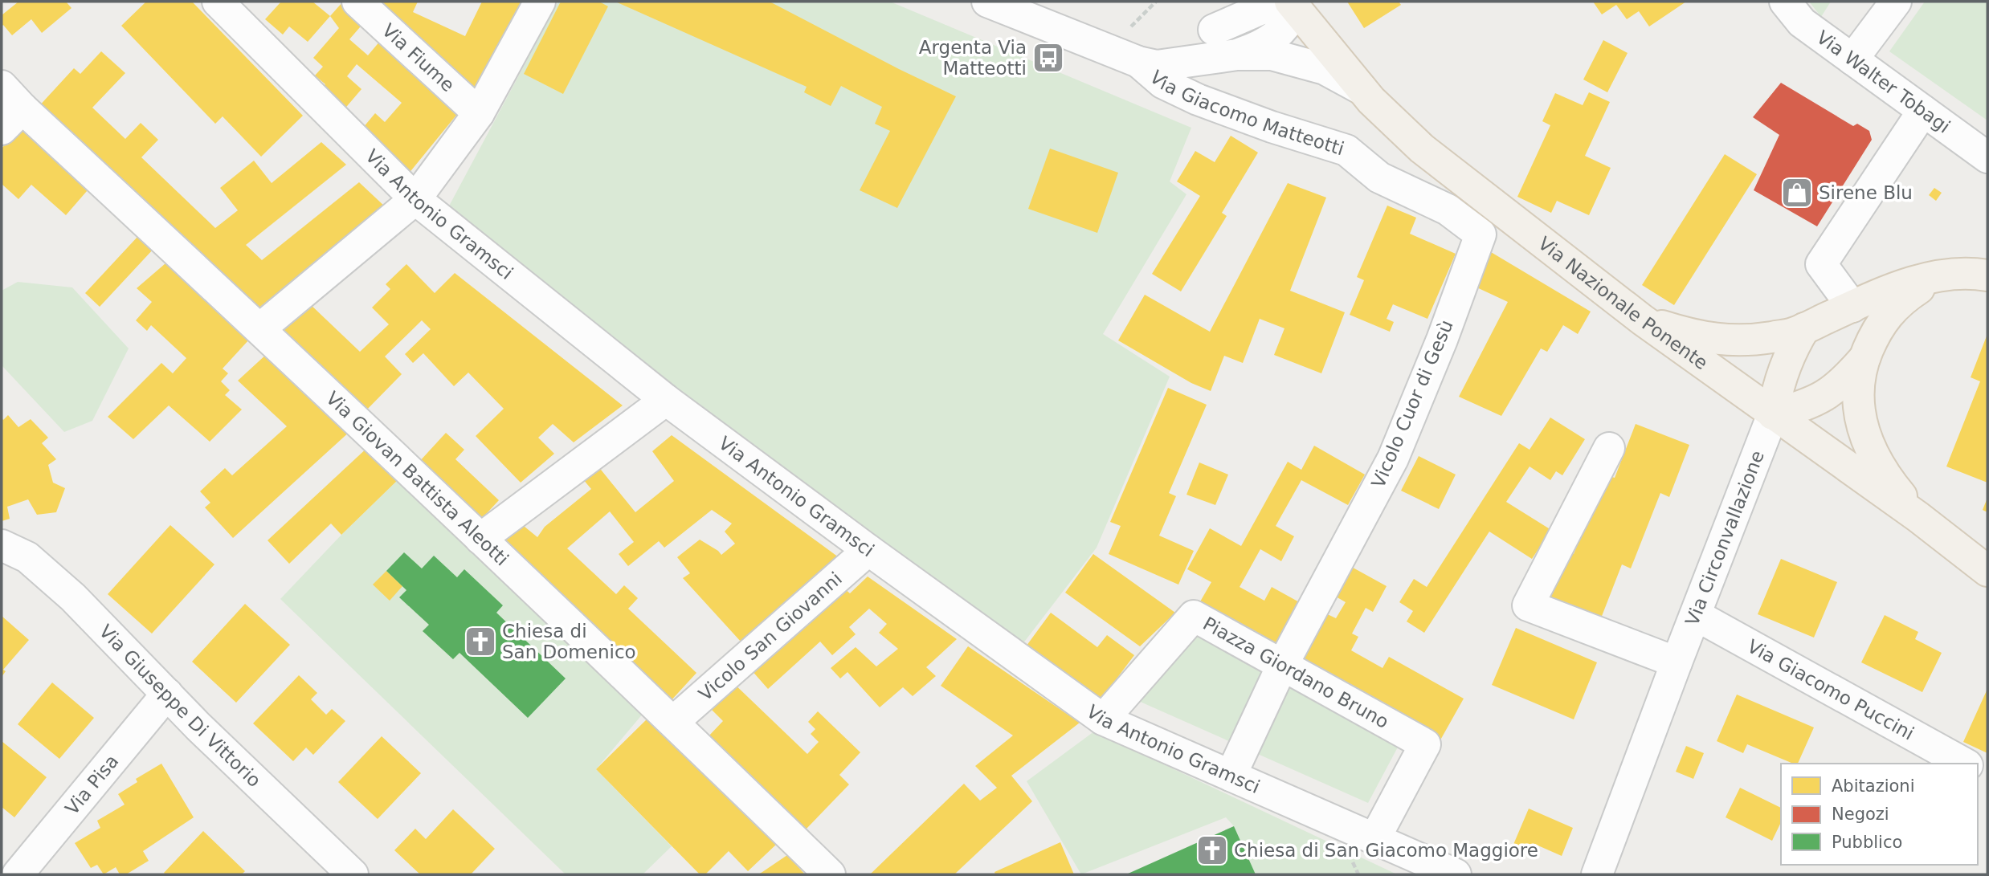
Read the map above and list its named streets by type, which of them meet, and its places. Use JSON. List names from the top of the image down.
{
  "streets": {
    "main road": ["Via Nazionale Ponente"],
    "street": [
      "Via Fiume",
      "Via Walter Tobagi",
      "Via Giacomo Matteotti",
      "Via Antonio Gramsci",
      "Vicolo Cuor di Gesù",
      "Via Giovan Battista Aleotti",
      "Via Circonvallazione",
      "Vicolo San Giovanni",
      "Piazza Giordano Bruno",
      "Via Giacomo Puccini",
      "Via Giuseppe Di Vittorio",
      "Via Pisa"
    ]
  },
  "crossings": [
    ["Via Giacomo Matteotti", "Via Nazionale Ponente"],
    ["Via Giacomo Matteotti", "Vicolo Cuor di Gesù"],
    ["Via Antonio Gramsci", "Vicolo San Giovanni"],
    ["Via Antonio Gramsci", "Piazza Giordano Bruno"],
    ["Via Nazionale Ponente", "Via Circonvallazione"],
    ["Vicolo Cuor di Gesù", "Piazza Giordano Bruno"],
    ["Via Giovan Battista Aleotti", "Vicolo San Giovanni"],
    ["Via Circonvallazione", "Via Giacomo Puccini"],
    ["Via Giuseppe Di Vittorio", "Via Pisa"]
  ],
  "places": {
    "bus stop": ["Argenta Via Matteotti"],
    "shop": ["Sirene Blu"],
    "church": ["Chiesa di San Domenico", "Chiesa di San Giacomo Maggiore"]
  },
  "legend": ["Abitazioni", "Negozi", "Pubblico"]
}
